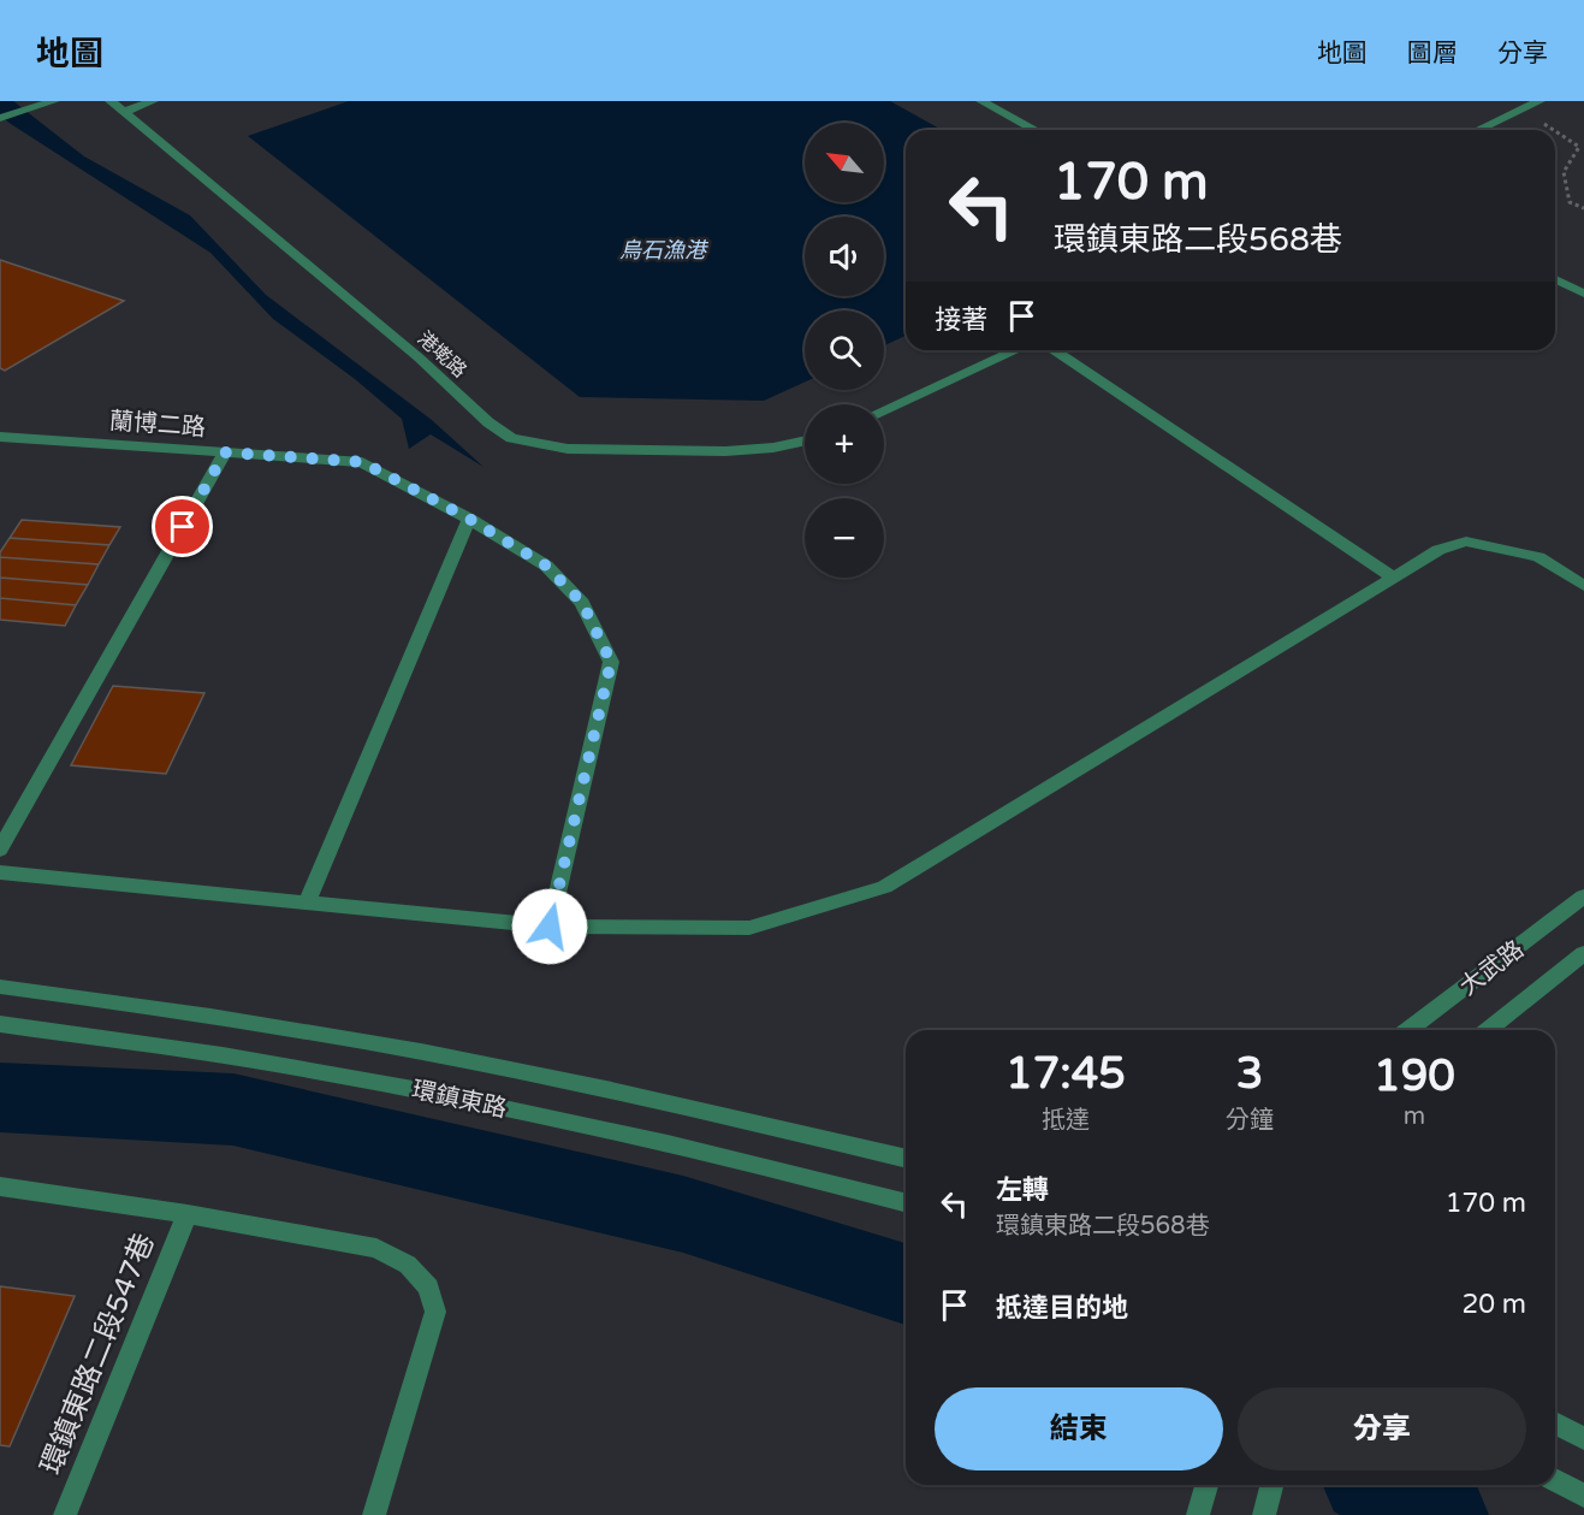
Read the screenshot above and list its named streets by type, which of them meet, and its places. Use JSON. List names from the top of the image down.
{
  "streets": {
    "street": [
      "港墘路",
      "蘭博二路",
      "大武路",
      "環鎮東路",
      "環鎮東路二段547巷"
    ]
  },
  "water": ["烏石漁港"],
  "north": "top left",
  "page": {
    "header": "地圖",
    "nav": ["地圖", "圖層", "分享"],
    "map_buttons": ["+", "−"],
    "turn": ["170 m", "環鎮東路二段568巷"],
    "then": "接著",
    "eta": [
      "17:45",
      "抵達",
      "3",
      "分鐘",
      "190",
      "m"
    ],
    "list": [
      {
        "name": "左轉",
        "note": "環鎮東路二段568巷",
        "value": "170 m"
      },
      {
        "name": "抵達目的地",
        "value": "20 m"
      }
    ],
    "buttons": ["結束", "分享"]
  }
}
